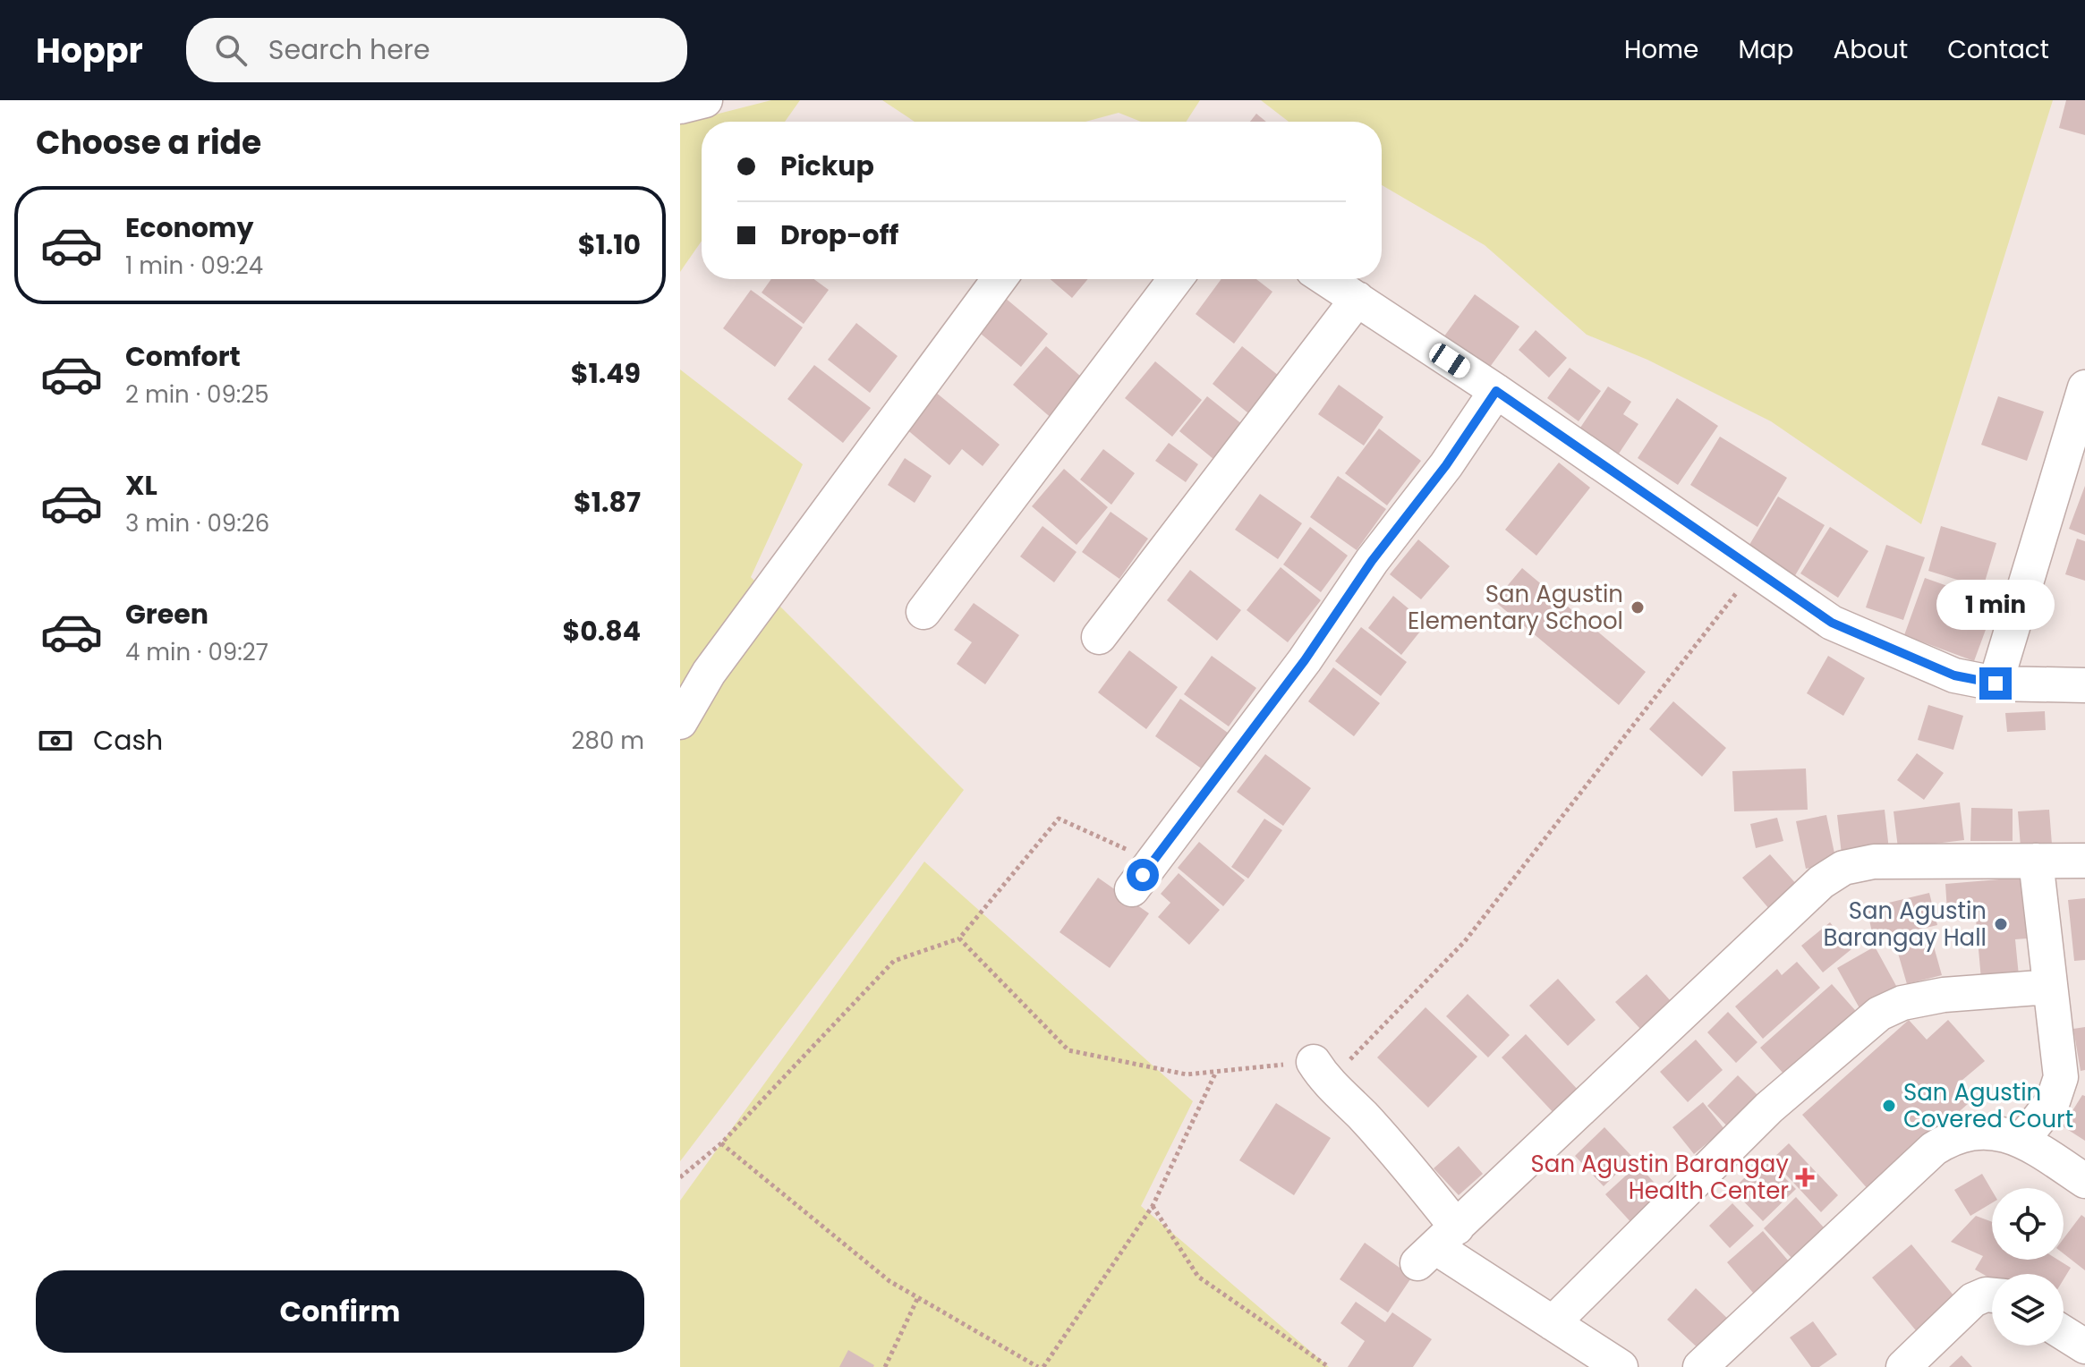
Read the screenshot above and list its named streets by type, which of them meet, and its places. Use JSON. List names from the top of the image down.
{
  "places": {
    "other": ["San Agustin Elementary School", "San Agustin Barangay Hall", "San Agustin Covered Court"],
    "health": ["San Agustin Barangay Health Center"]
  },
  "page": {
    "header": "Hoppr",
    "search": "Search here",
    "nav": [
      "Home",
      "Map",
      "About",
      "Contact"
    ],
    "heading": "Choose a ride",
    "banner": ["Pickup", "Drop-off"],
    "list": [
      {
        "name": "Economy",
        "note": "1 min · 09:24",
        "value": "$1.10"
      },
      {
        "name": "Comfort",
        "note": "2 min · 09:25",
        "value": "$1.49"
      },
      {
        "name": "XL",
        "note": "3 min · 09:26",
        "value": "$1.87"
      },
      {
        "name": "Green",
        "note": "4 min · 09:27",
        "value": "$0.84"
      }
    ],
    "bubble": "1 min",
    "pay": ["Cash", "280 m"],
    "buttons": "Confirm"
  }
}
